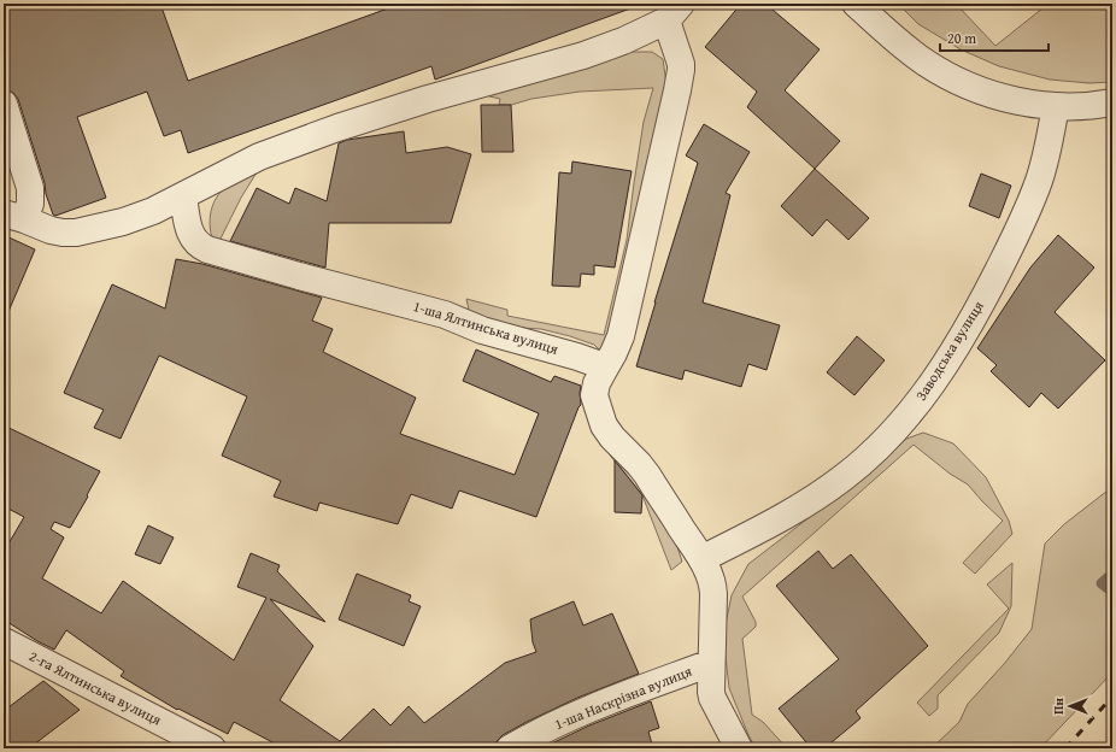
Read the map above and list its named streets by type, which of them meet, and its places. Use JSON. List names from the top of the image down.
{
  "streets": {
    "street": [
      "1-ша Ялтинська вулиця",
      "Заводська вулиця",
      "2-га Ялтинська вулиця",
      "1-ша Наскрізна вулиця"
    ]
  },
  "scale_bar": "20 m",
  "north": "left"
}
